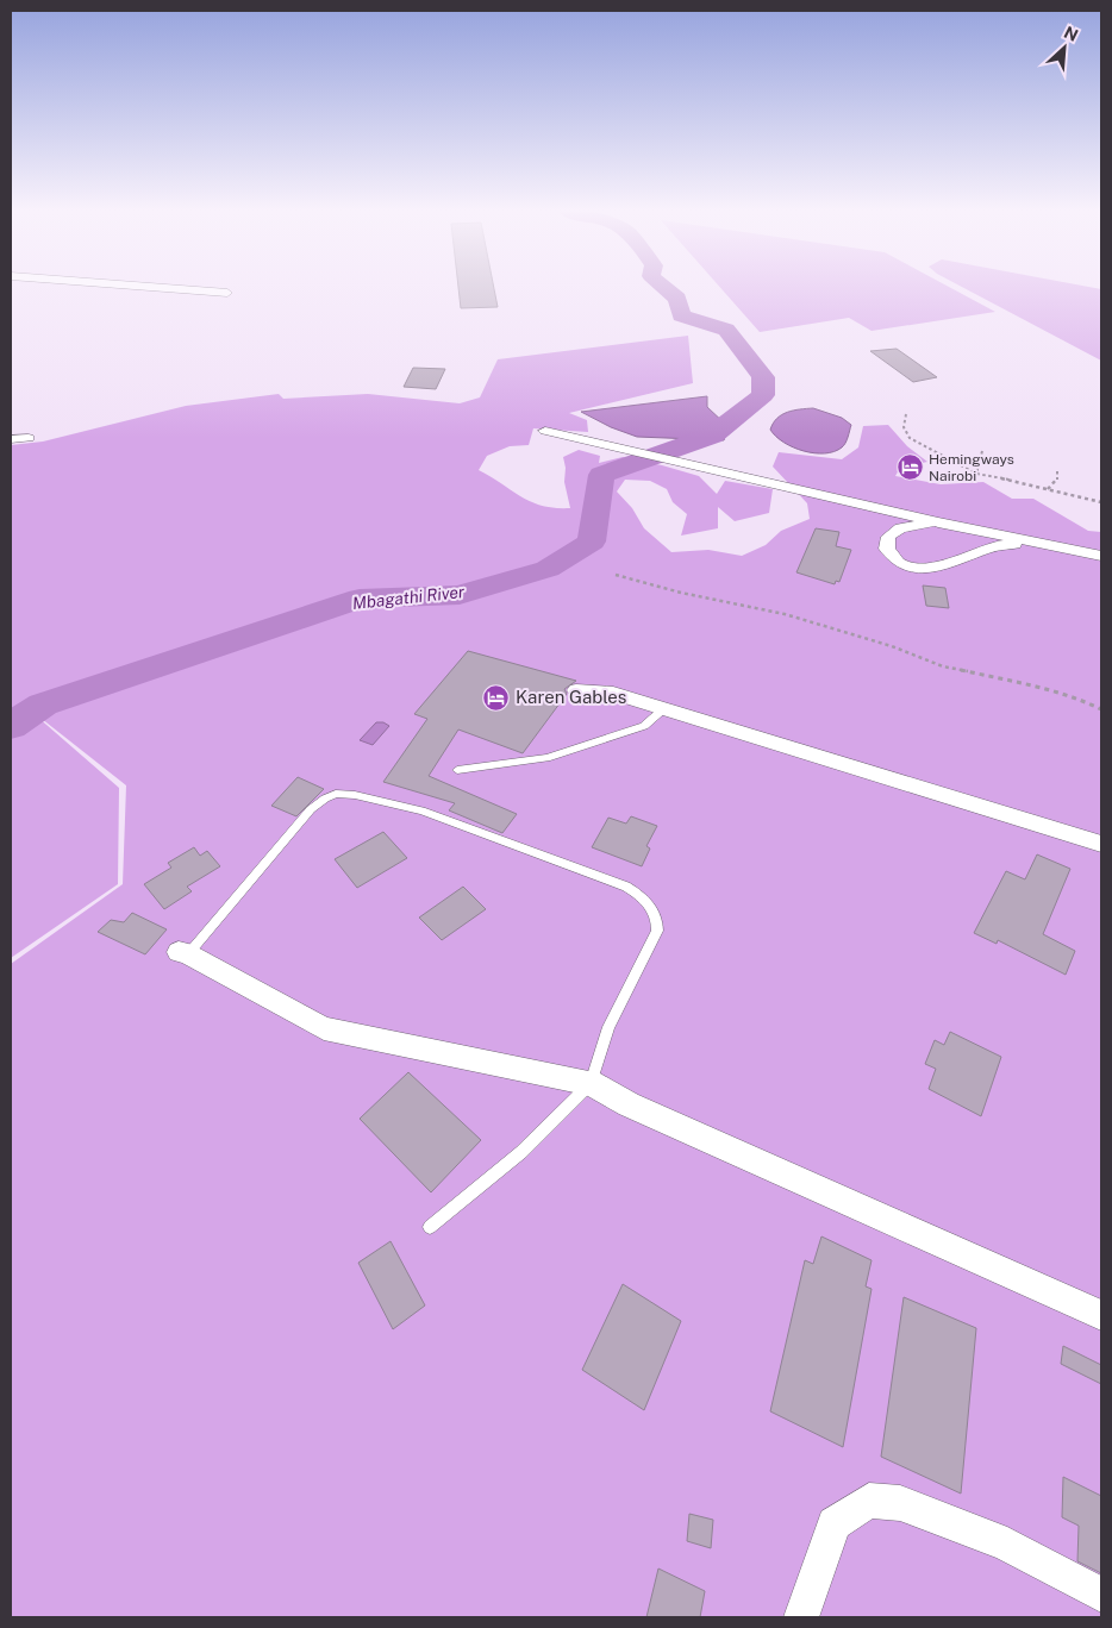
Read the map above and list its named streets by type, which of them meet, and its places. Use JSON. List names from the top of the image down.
{
  "water": ["Mbagathi River"],
  "places": {
    "hotel": ["Hemingways Nairobi", "Karen Gables"]
  },
  "north": "top right"
}
